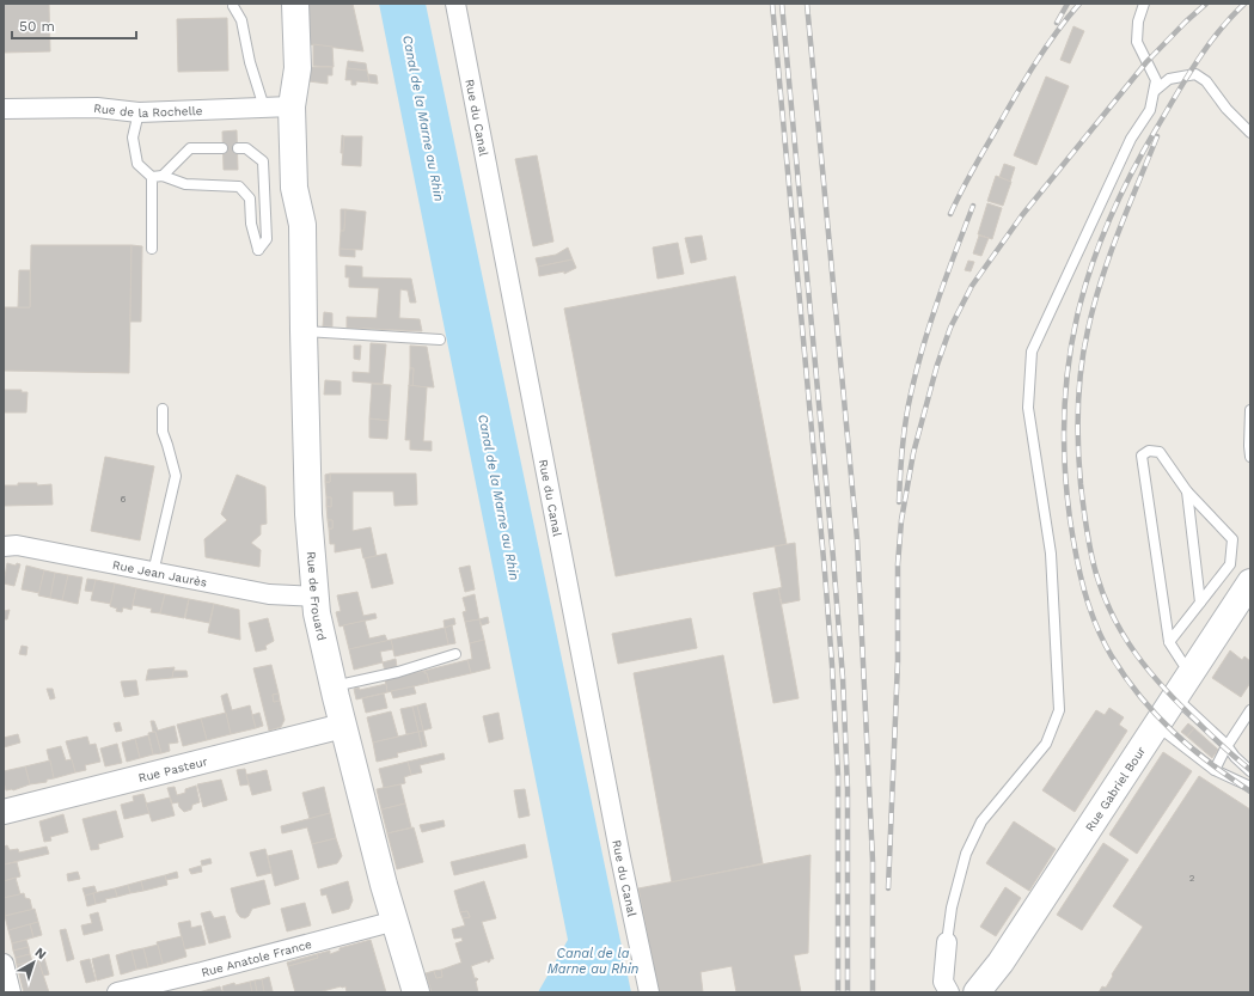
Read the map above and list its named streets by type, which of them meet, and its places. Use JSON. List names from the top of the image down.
{
  "streets": {
    "main road": ["Rue de Frouard", "Rue Gabriel Bour"],
    "street": [
      "Rue de la Rochelle",
      "Rue du Canal",
      "Rue Jean Jaurès",
      "Rue Pasteur",
      "Rue Anatole France"
    ]
  },
  "crossings": [
    ["Rue de la Rochelle", "Rue de Frouard"],
    ["Rue Jean Jaurès", "Rue de Frouard"],
    ["Rue de Frouard", "Rue Pasteur"],
    ["Rue de Frouard", "Rue Anatole France"]
  ],
  "water": ["Canal de la Marne au Rhin"],
  "house_numbers": ["6", "2"],
  "scale_bar": "50 m",
  "north": "top right"
}
